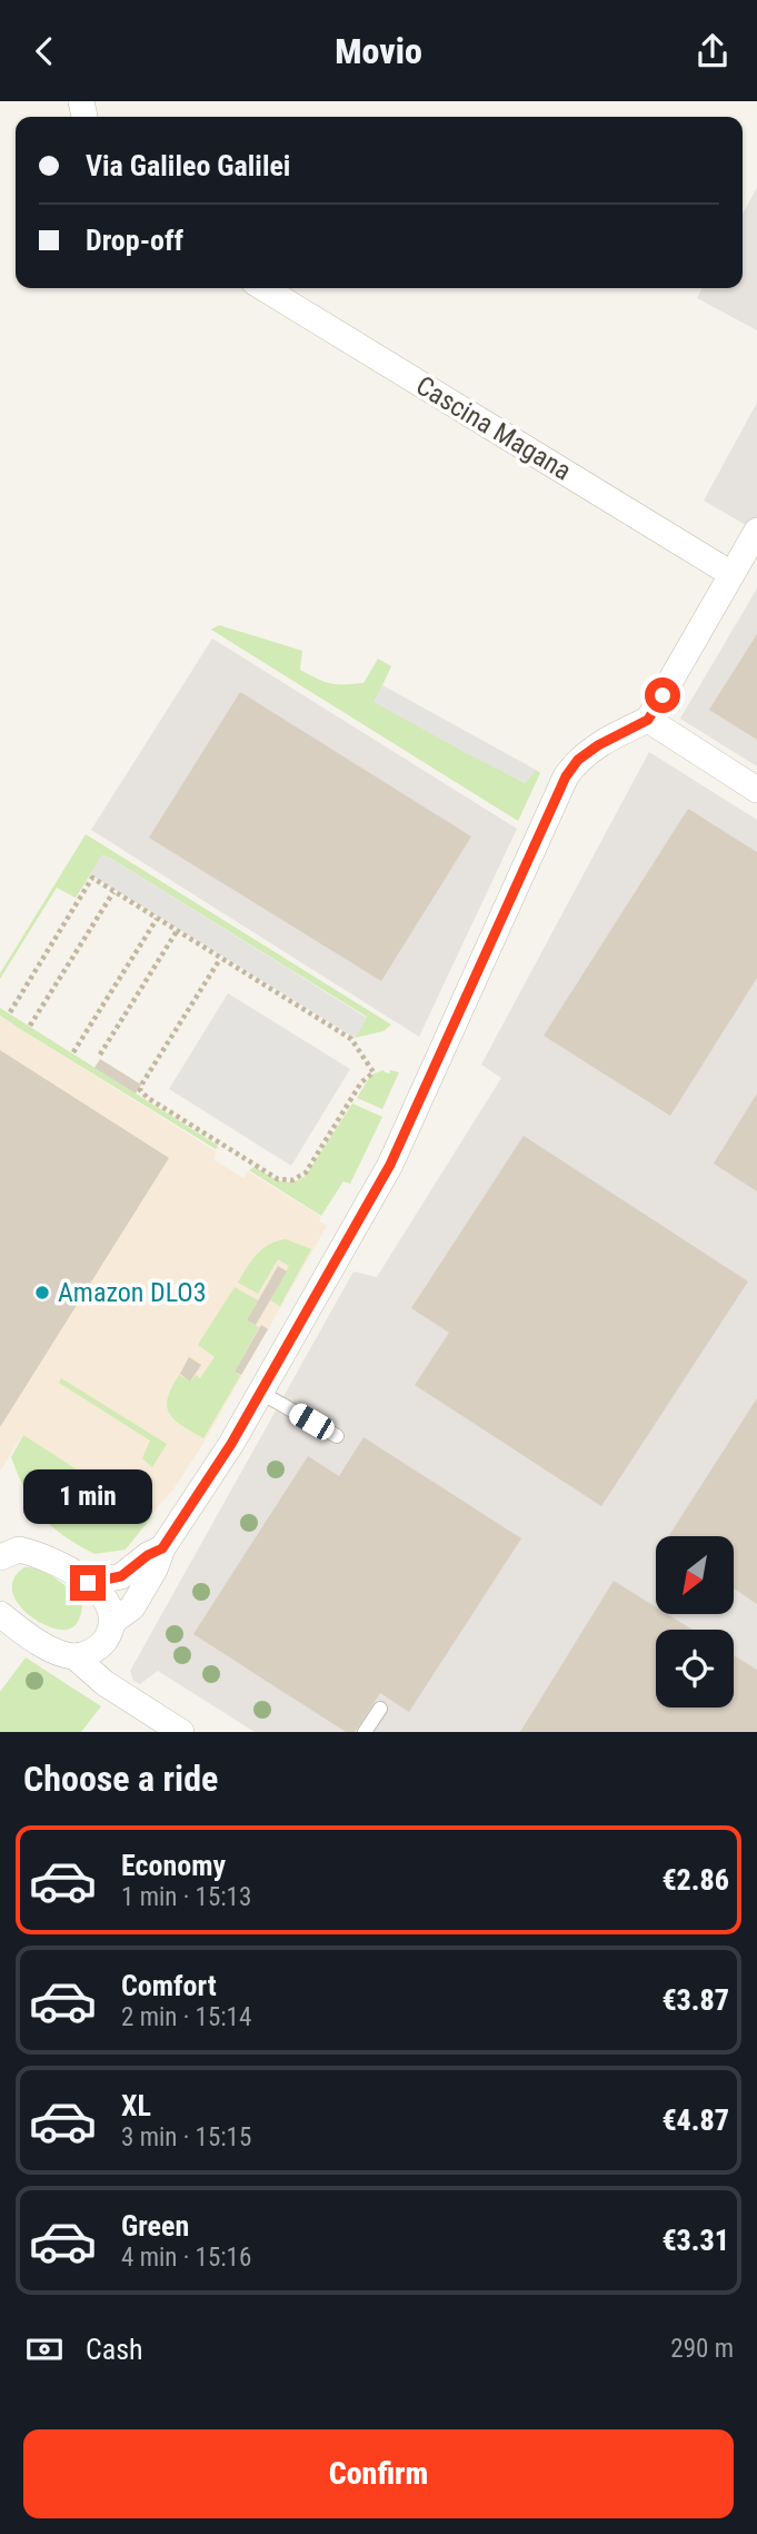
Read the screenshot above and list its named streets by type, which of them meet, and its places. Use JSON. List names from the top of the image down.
{
  "streets": {
    "street": ["Cascina Magana"]
  },
  "places": ["Amazon DLO3"],
  "north": "bottom left",
  "page": {
    "header": "Movio",
    "banner": ["Via Galileo Galilei", "Drop-off"],
    "bubble": "1 min",
    "heading": "Choose a ride",
    "list": [
      {
        "name": "Economy",
        "note": "1 min · 15:13",
        "value": "€2.86"
      },
      {
        "name": "Comfort",
        "note": "2 min · 15:14",
        "value": "€3.87"
      },
      {
        "name": "XL",
        "note": "3 min · 15:15",
        "value": "€4.87"
      },
      {
        "name": "Green",
        "note": "4 min · 15:16",
        "value": "€3.31"
      }
    ],
    "pay": ["Cash", "290 m"],
    "buttons": "Confirm"
  }
}
